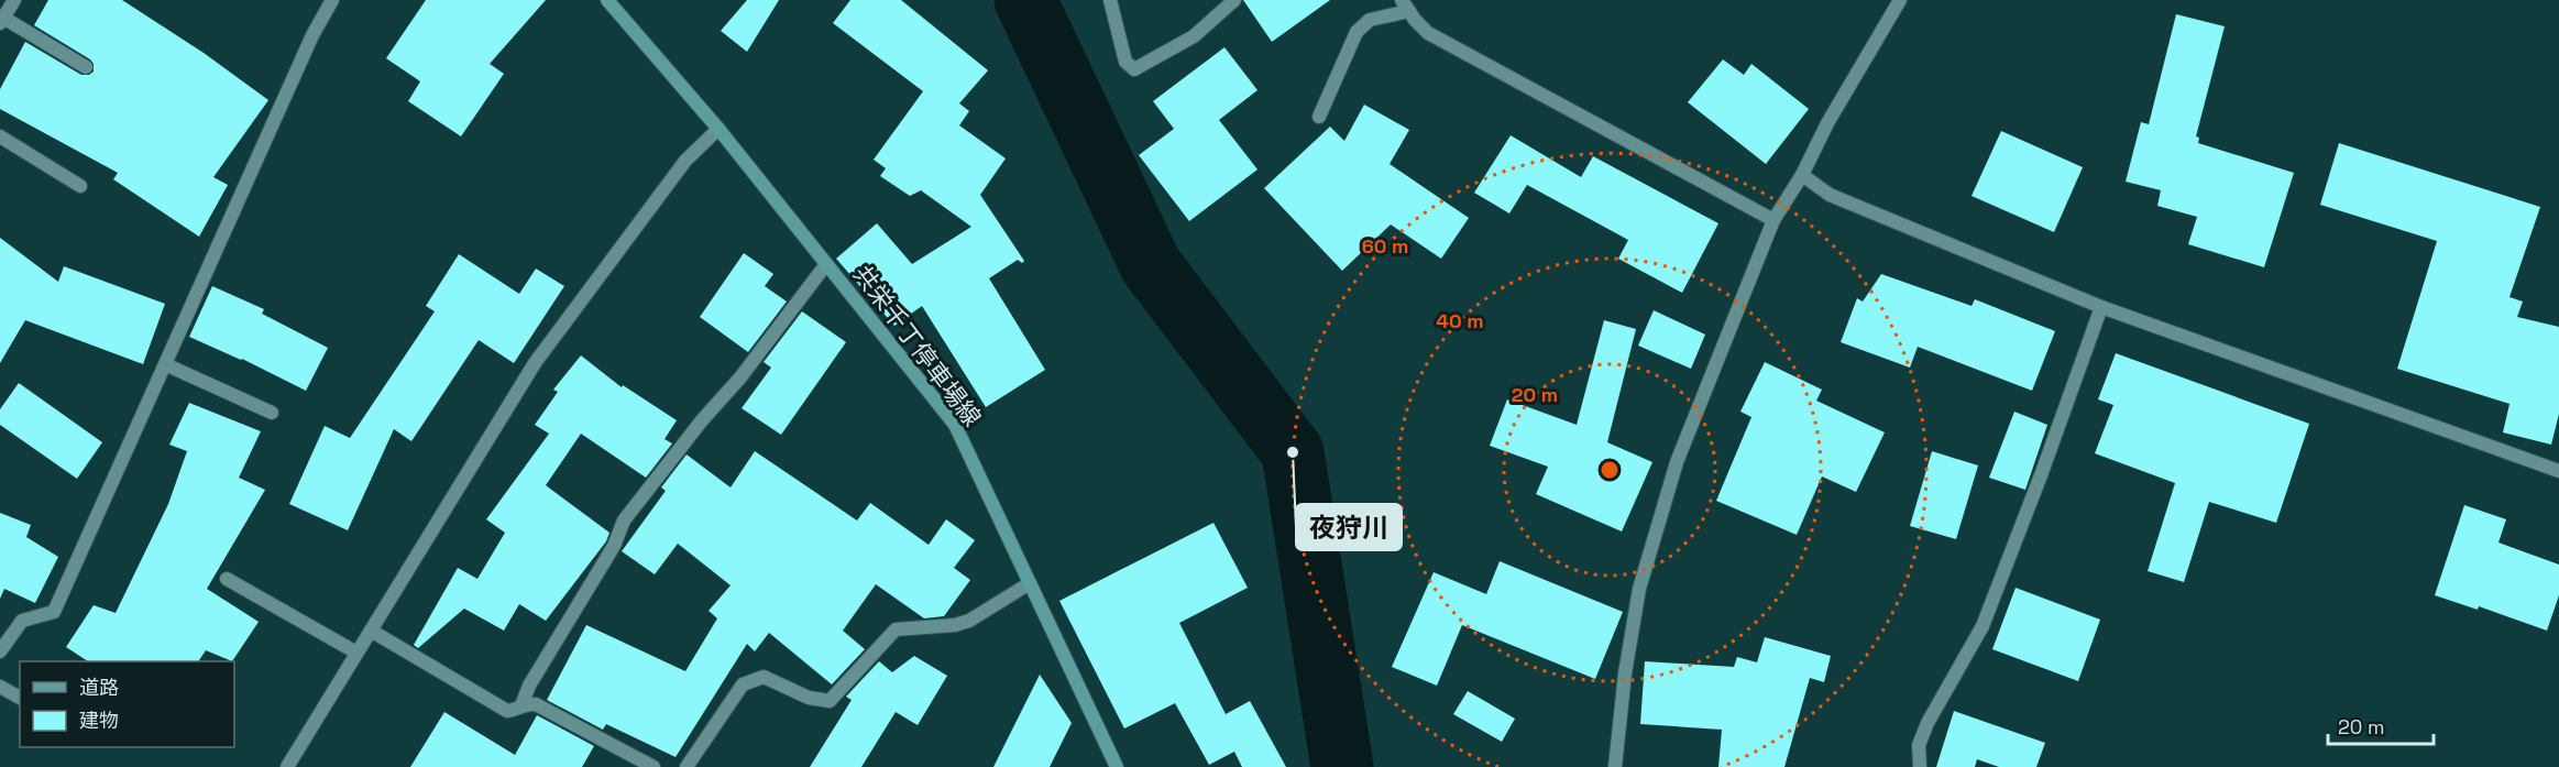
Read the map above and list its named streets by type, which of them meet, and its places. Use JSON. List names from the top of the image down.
{
  "streets": {
    "main road": ["共栄千丁停車場線"]
  },
  "places": ["夜狩川"],
  "legend": ["道路", "建物"],
  "scale_bar": "20 m",
  "rings": ["60 m", "40 m", "20 m"]
}
